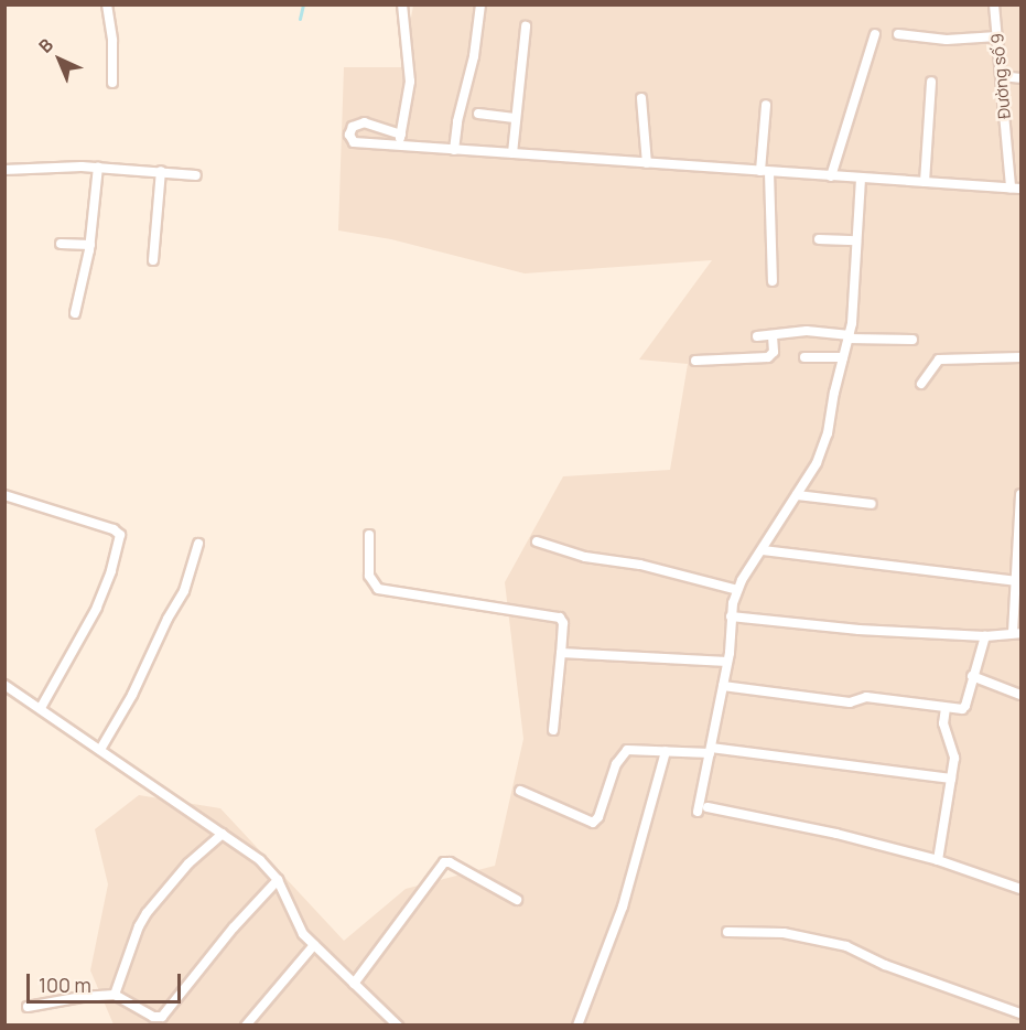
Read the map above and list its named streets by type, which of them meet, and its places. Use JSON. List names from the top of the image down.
{
  "streets": {
    "street": ["Đường số 9"]
  },
  "scale_bar": "100 m",
  "north": "top left"
}
